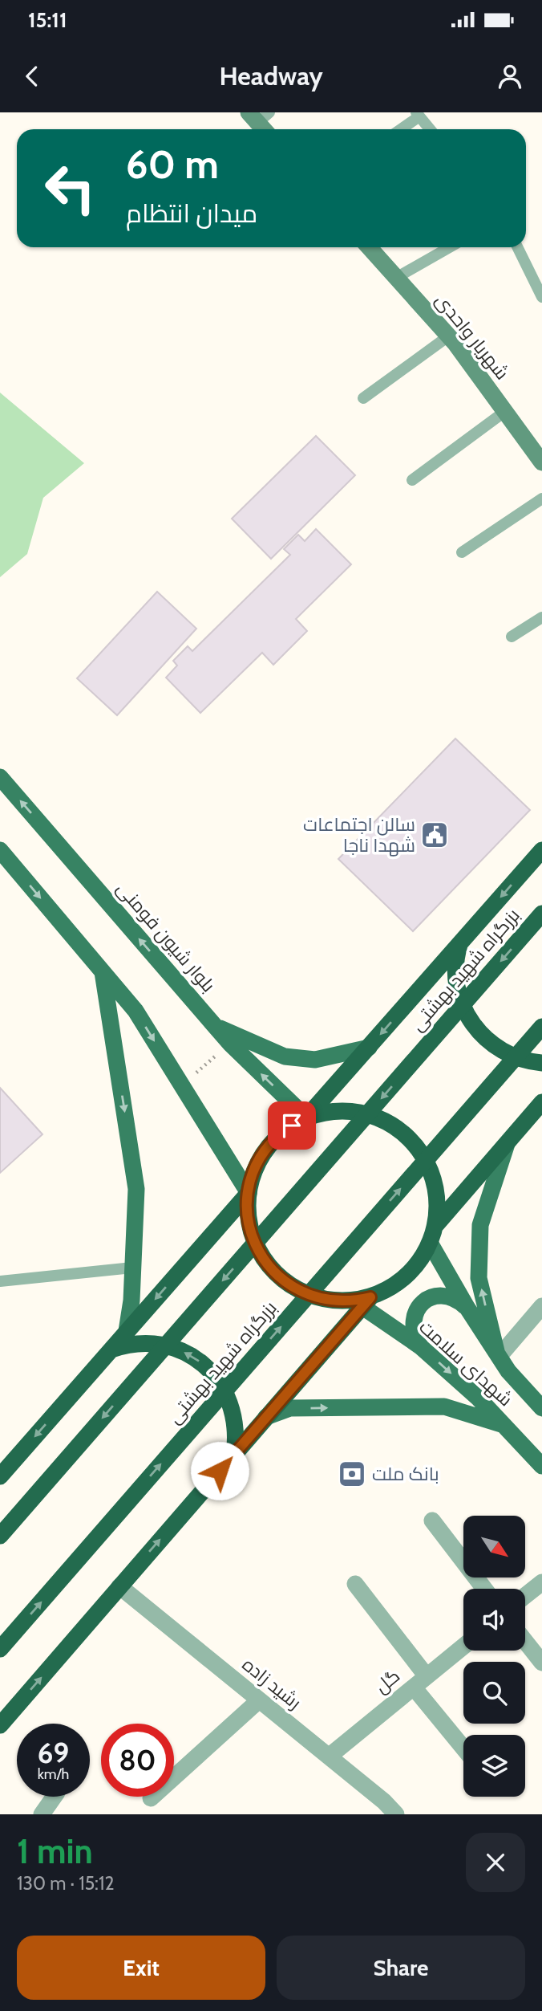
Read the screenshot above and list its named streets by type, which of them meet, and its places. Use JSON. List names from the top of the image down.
{
  "streets": {
    "highway": ["بزرگراه شهید بهشتی"],
    "main road": ["بلوار شیون فومنی", "شهدای سلامت"],
    "street": ["شهریار واحدی", "گل", "رشید زاده"]
  },
  "crossings": [
    ["بلوار شیون فومنی", "شهدای سلامت"],
    ["گل", "رشید زاده"]
  ],
  "places": {
    "public building": ["سالن اجتماعات شهدا ناجا"],
    "bank": ["بانک ملت"]
  },
  "north": "bottom right",
  "page": {
    "status": "15:11",
    "header": "Headway",
    "turn": ["60 m", "میدان انتظام"],
    "speed": "69 km/h",
    "limit": "80",
    "heading": ["1 min", "130 m · 15:12"],
    "buttons": ["Exit", "Share"]
  }
}
